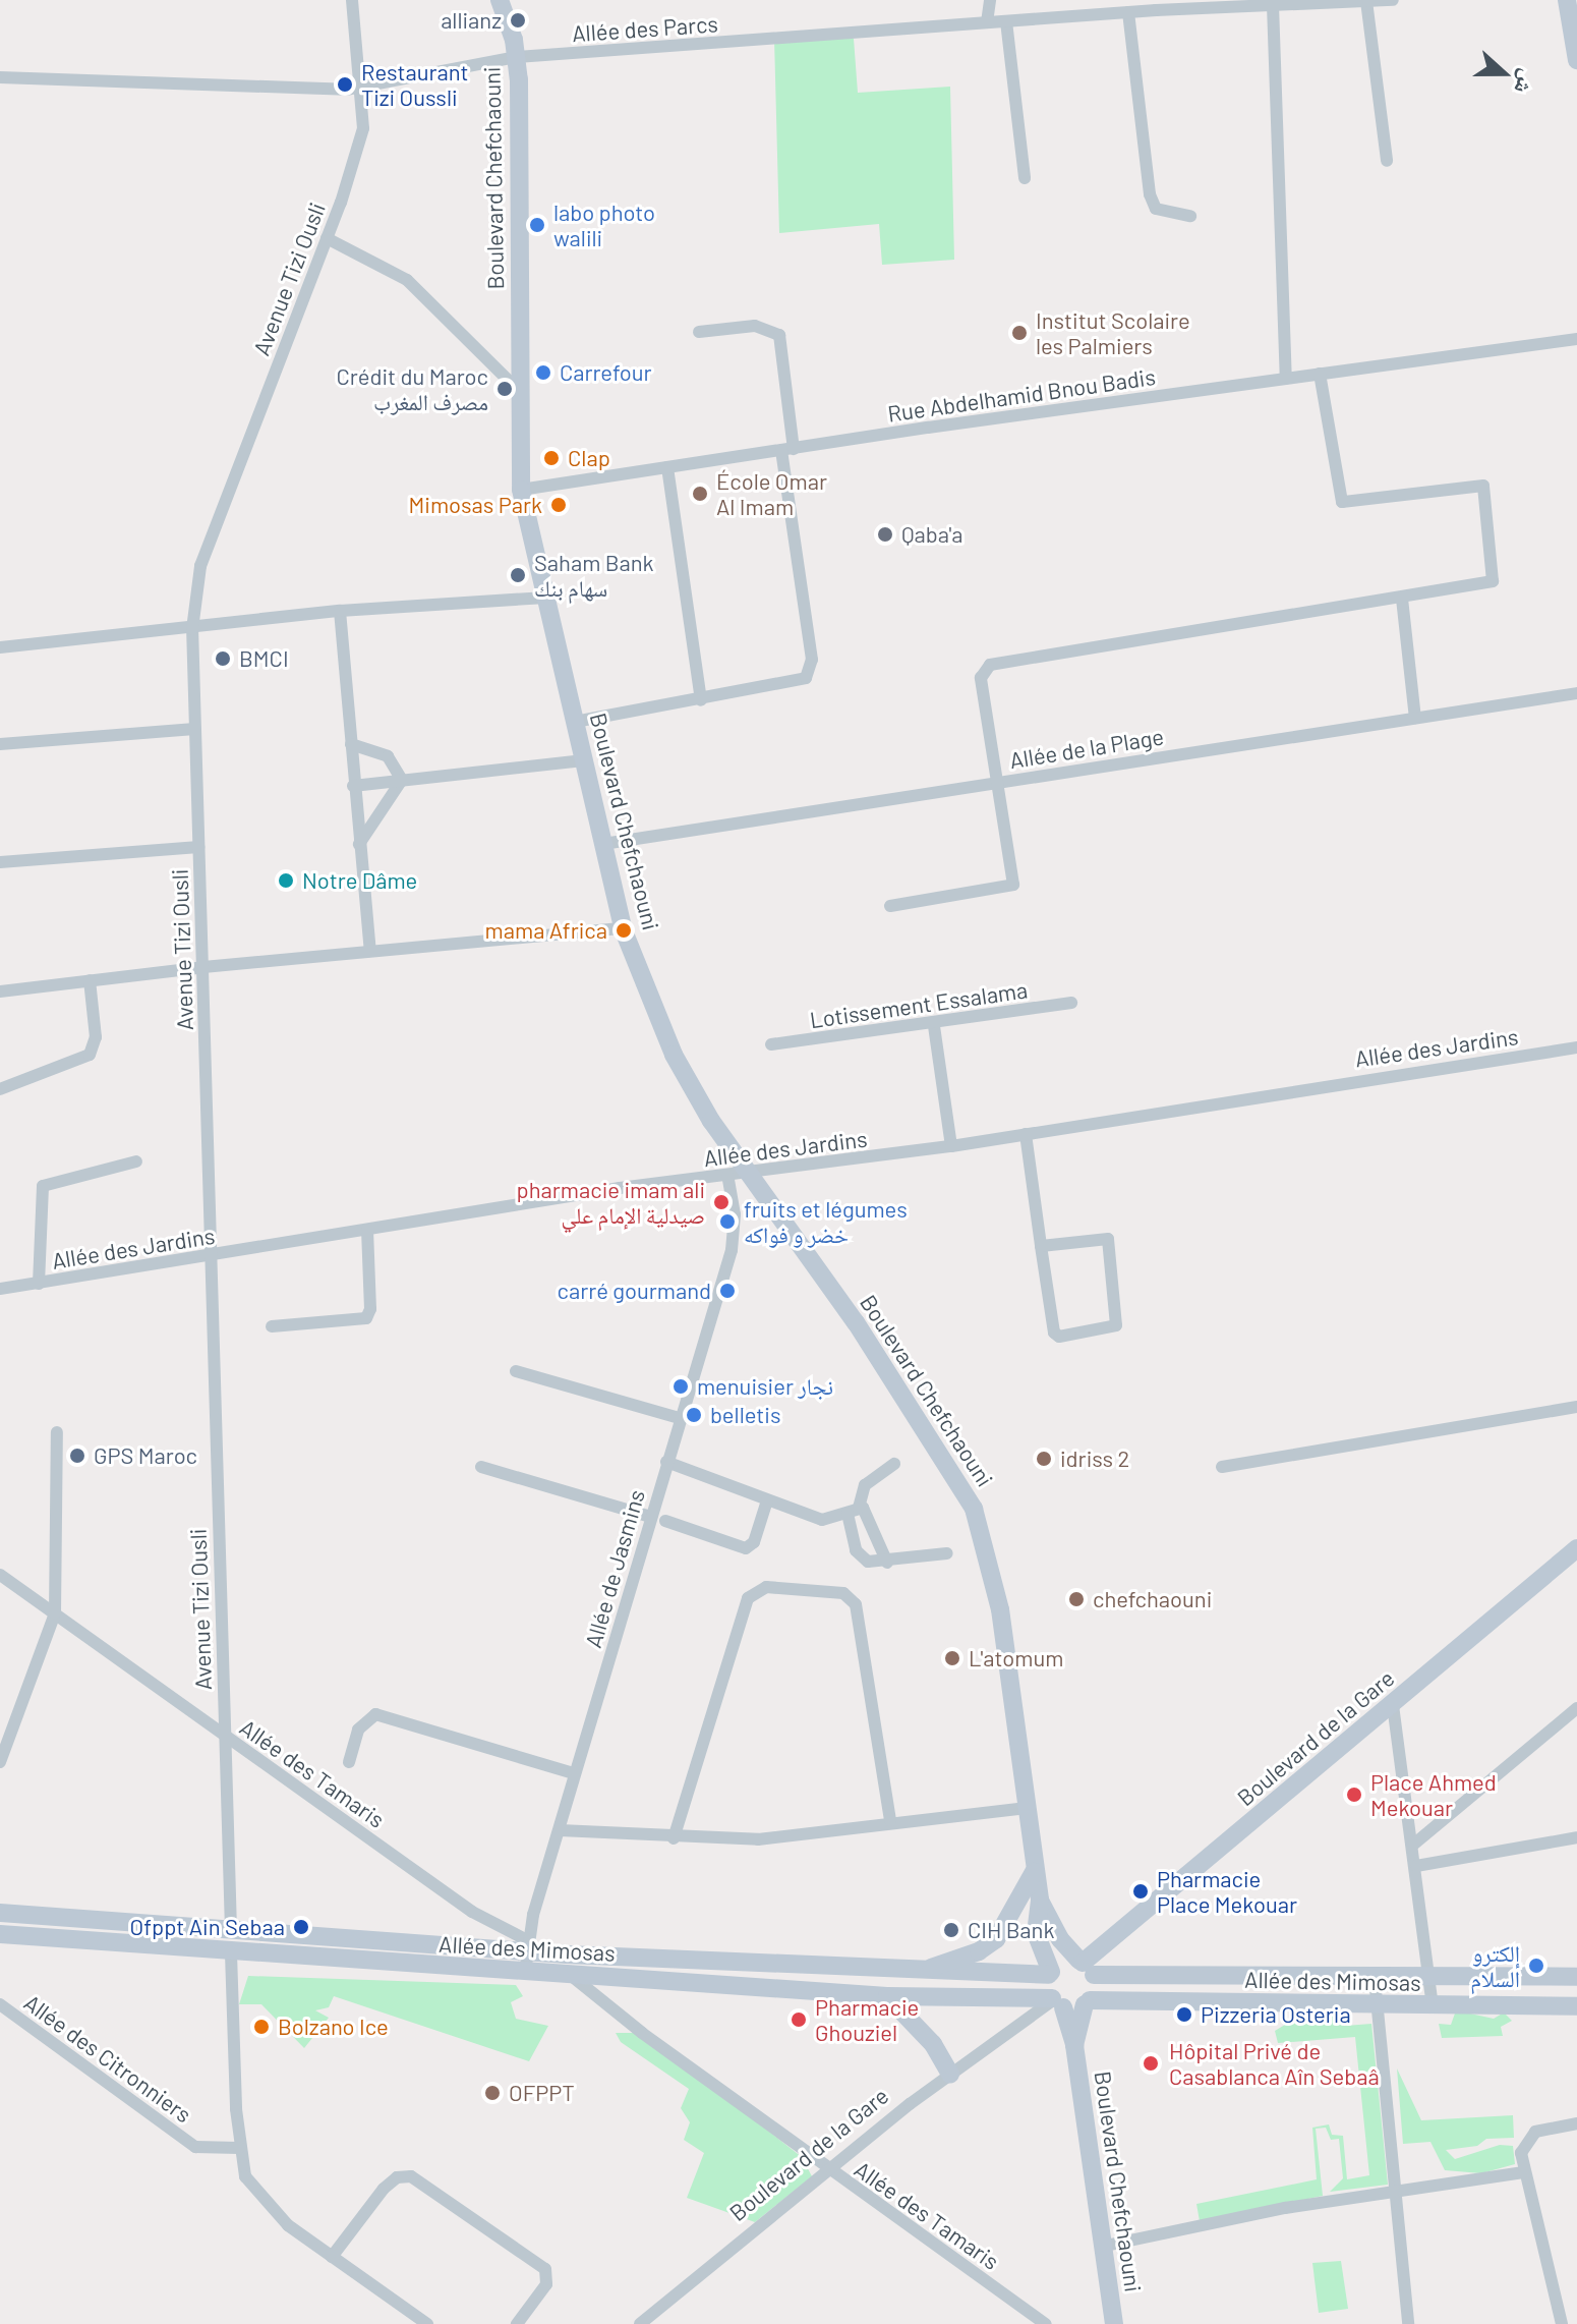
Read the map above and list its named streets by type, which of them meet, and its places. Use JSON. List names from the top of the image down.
{
  "streets": {
    "main road": ["Boulevard Chefchaouni", "Boulevard de la Gare", "Allée des Mimosas"],
    "street": [
      "Allée des Parcs",
      "Avenue Tizi Ousli",
      "Rue Abdelhamid Bnou Badis",
      "Allée de la Plage",
      "Lotissement Essalama",
      "Allée des Jardins",
      "Allée de Jasmins",
      "Allée des Tamaris",
      "Allée des Citronniers"
    ]
  },
  "crossings": [
    ["Allée des Parcs", "Boulevard Chefchaouni"],
    ["Allée des Parcs", "Avenue Tizi Ousli"],
    ["Boulevard Chefchaouni", "Rue Abdelhamid Bnou Badis"],
    ["Boulevard Chefchaouni", "Allée de la Plage"],
    ["Boulevard Chefchaouni", "Allée des Jardins"],
    ["Boulevard Chefchaouni", "Boulevard de la Gare"],
    ["Boulevard Chefchaouni", "Allée des Mimosas"],
    ["Avenue Tizi Ousli", "Allée des Jardins"],
    ["Avenue Tizi Ousli", "Allée des Tamaris"],
    ["Avenue Tizi Ousli", "Allée des Mimosas"],
    ["Allée des Jardins", "Allée de Jasmins"],
    ["Allée de Jasmins", "Allée des Tamaris"],
    ["Allée de Jasmins", "Allée des Mimosas"],
    ["Boulevard de la Gare", "Allée des Tamaris"],
    ["Boulevard de la Gare", "Allée des Mimosas"],
    ["Allée des Tamaris", "Allée des Mimosas"]
  ],
  "places": [
    "allianz",
    "Restaurant Tizi Oussli",
    "labo photo walili",
    "Institut Scolaire les Palmiers",
    "Carrefour",
    "Crédit du Maroc مصرف المغرب",
    "Clap",
    "École Omar Al Imam",
    "Mimosas Park",
    "Qaba'a",
    "Saham Bank سهام بنك",
    "BMCI",
    "Notre Dâme",
    "mama Africa",
    "pharmacie imam ali صيدلية الإمام علي",
    "fruits et légumes خضر و فواكه",
    "carré gourmand",
    "menuisier نجار",
    "belletis",
    "GPS Maroc",
    "idriss 2",
    "chefchaouni",
    "L'atomum",
    "Place Ahmed Mekouar",
    "Pharmacie Place Mekouar",
    "Ofppt Ain Sebaa",
    "CIH Bank",
    "إلكترو السلام",
    "Pizzeria Osteria",
    "Pharmacie Ghouziel",
    "Bolzano Ice",
    "Hôpital Privé de Casablanca Aîn Sebaâ",
    "OFPPT"
  ],
  "north": "right"
}
